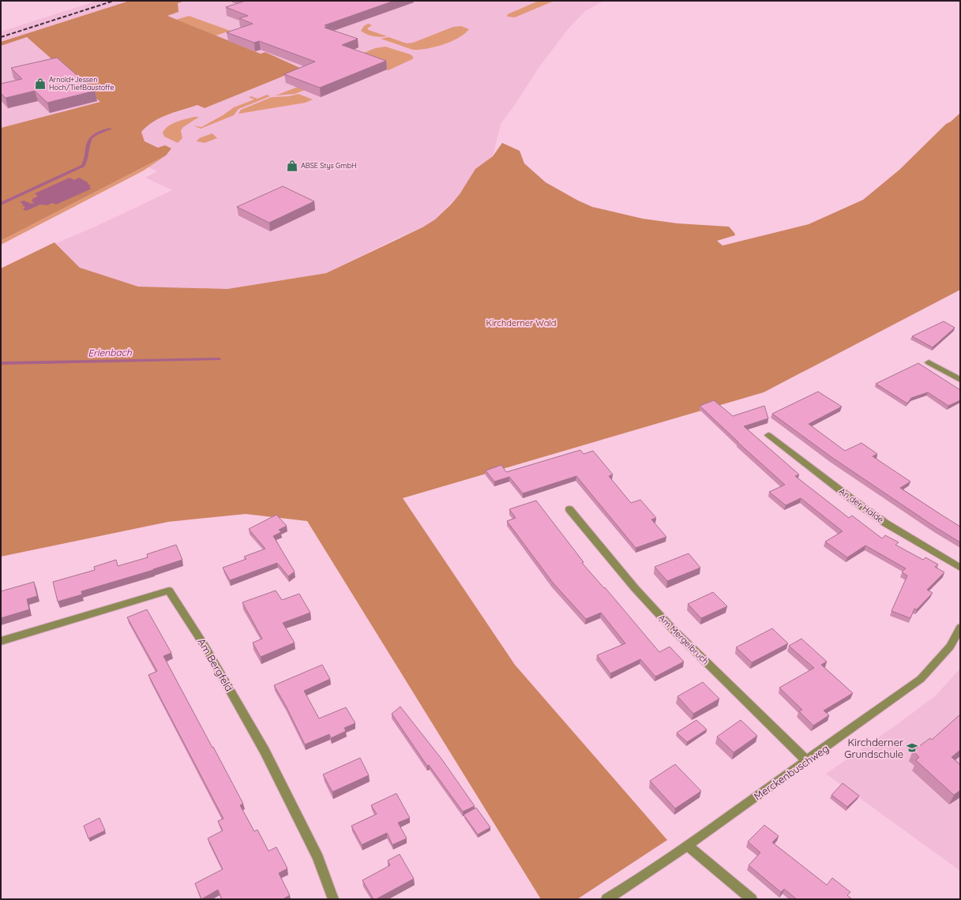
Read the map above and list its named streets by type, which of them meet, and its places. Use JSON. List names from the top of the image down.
{
  "streets": {
    "street": [
      "An der Halde",
      "Am Mergelbruch",
      "Am Bergfeld",
      "Merckenbuschweg"
    ]
  },
  "crossings": [
    ["Am Mergelbruch", "Merckenbuschweg"]
  ],
  "water": ["Erlenbach"],
  "parks": ["Kirchderner Wald"],
  "places": {
    "shop": ["Arnold+Jessen Hoch/TiefBaustoffe", "ABSE Stys GmbH"],
    "school or university": ["Kirchderner Grundschule"]
  }
}
